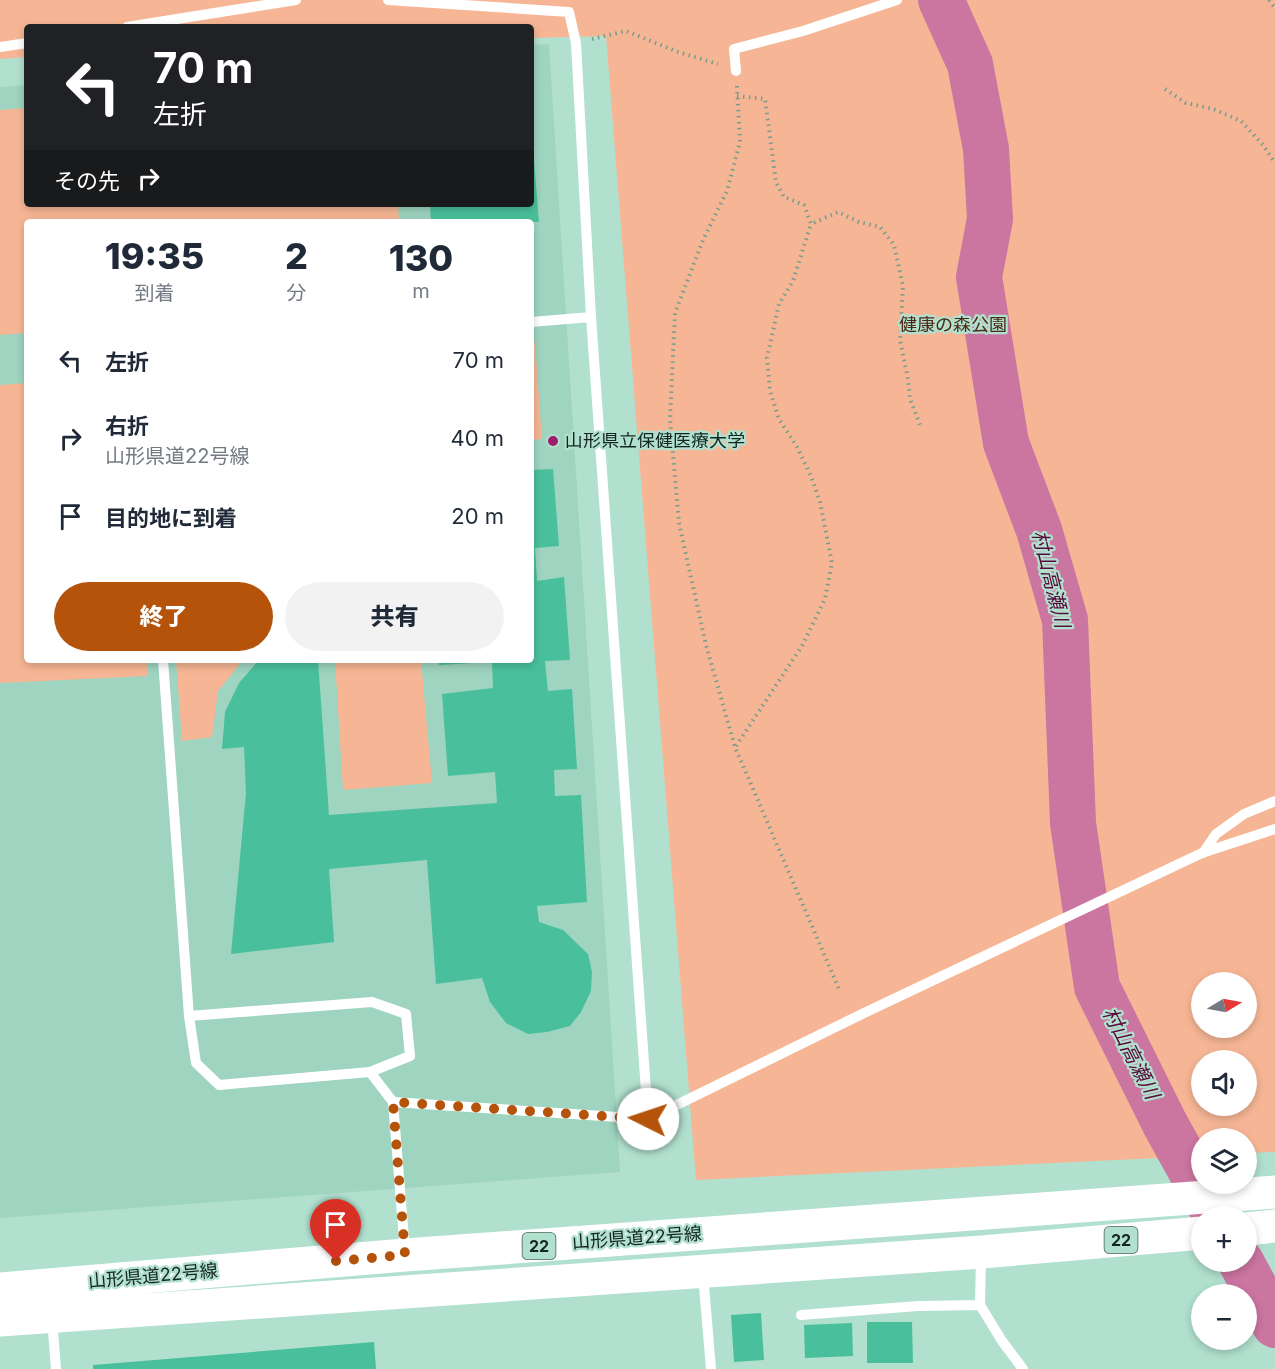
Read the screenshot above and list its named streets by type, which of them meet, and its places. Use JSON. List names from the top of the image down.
{
  "streets": {
    "main road": ["山形県道22号線", "22"]
  },
  "water": ["村山高瀬川"],
  "parks": ["健康の森公園"],
  "places": ["山形県立保健医療大学"],
  "north": "right",
  "page": {
    "turn": ["70 m", "左折"],
    "then": "その先",
    "eta": [
      "19:35",
      "到着",
      "2",
      "分",
      "130",
      "m"
    ],
    "list": [
      {
        "name": "左折",
        "value": "70 m"
      },
      {
        "name": "右折",
        "note": "山形県道22号線",
        "value": "40 m"
      },
      {
        "name": "目的地に到着",
        "value": "20 m"
      }
    ],
    "buttons": ["終了", "共有"],
    "map_buttons": ["+", "−"]
  }
}
